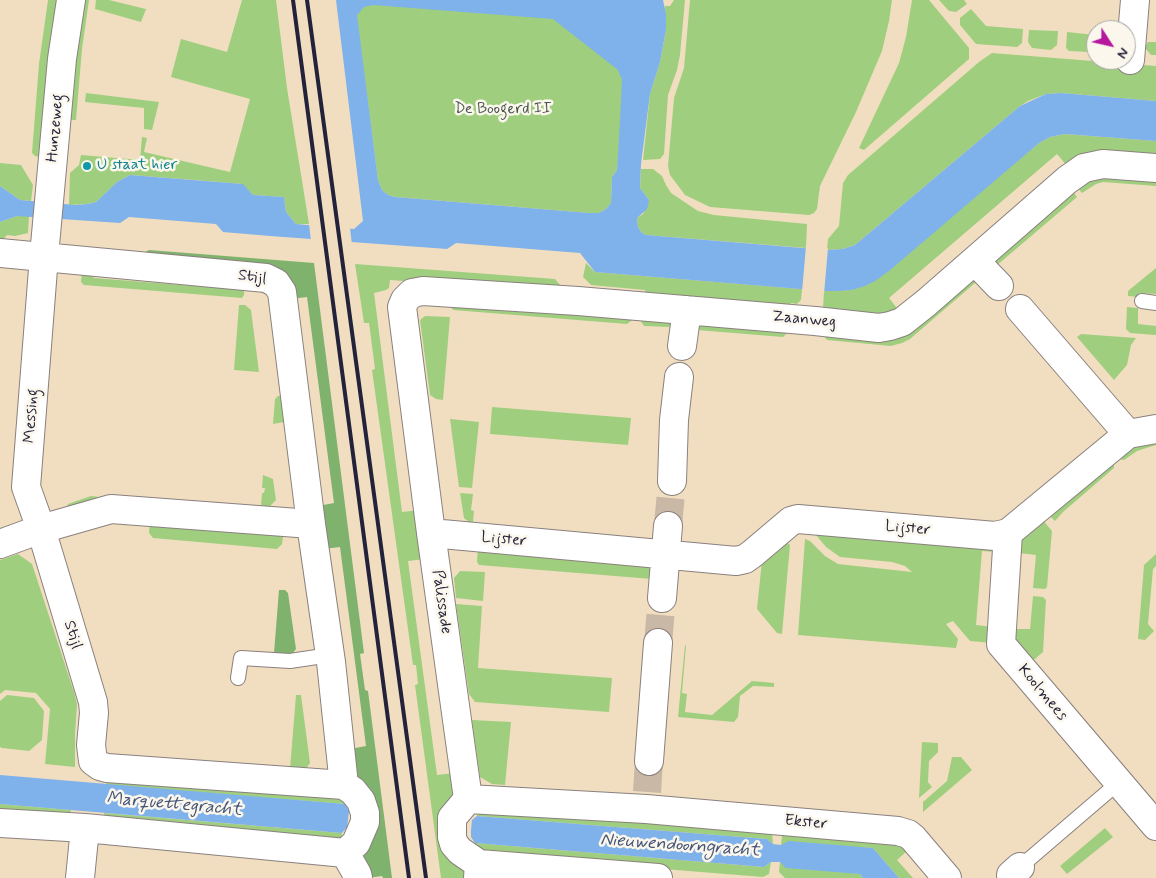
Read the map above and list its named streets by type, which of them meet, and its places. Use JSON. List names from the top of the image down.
{
  "streets": {
    "street": [
      "Hunzeweg",
      "Stijl",
      "Zaanweg",
      "Messing",
      "Lijster",
      "Palissade",
      "Koolmees",
      "Ekster"
    ]
  },
  "crossings": [
    ["Hunzeweg", "Stijl"],
    ["Hunzeweg", "Messing"],
    ["Stijl", "Messing"],
    ["Zaanweg", "Palissade"],
    ["Lijster", "Palissade"],
    ["Lijster", "Koolmees"],
    ["Palissade", "Ekster"]
  ],
  "water": ["Marquettegracht", "Nieuwendoorngracht"],
  "parks": ["De Boogerd II"],
  "places": ["U staat hier"],
  "north": "bottom right"
}
